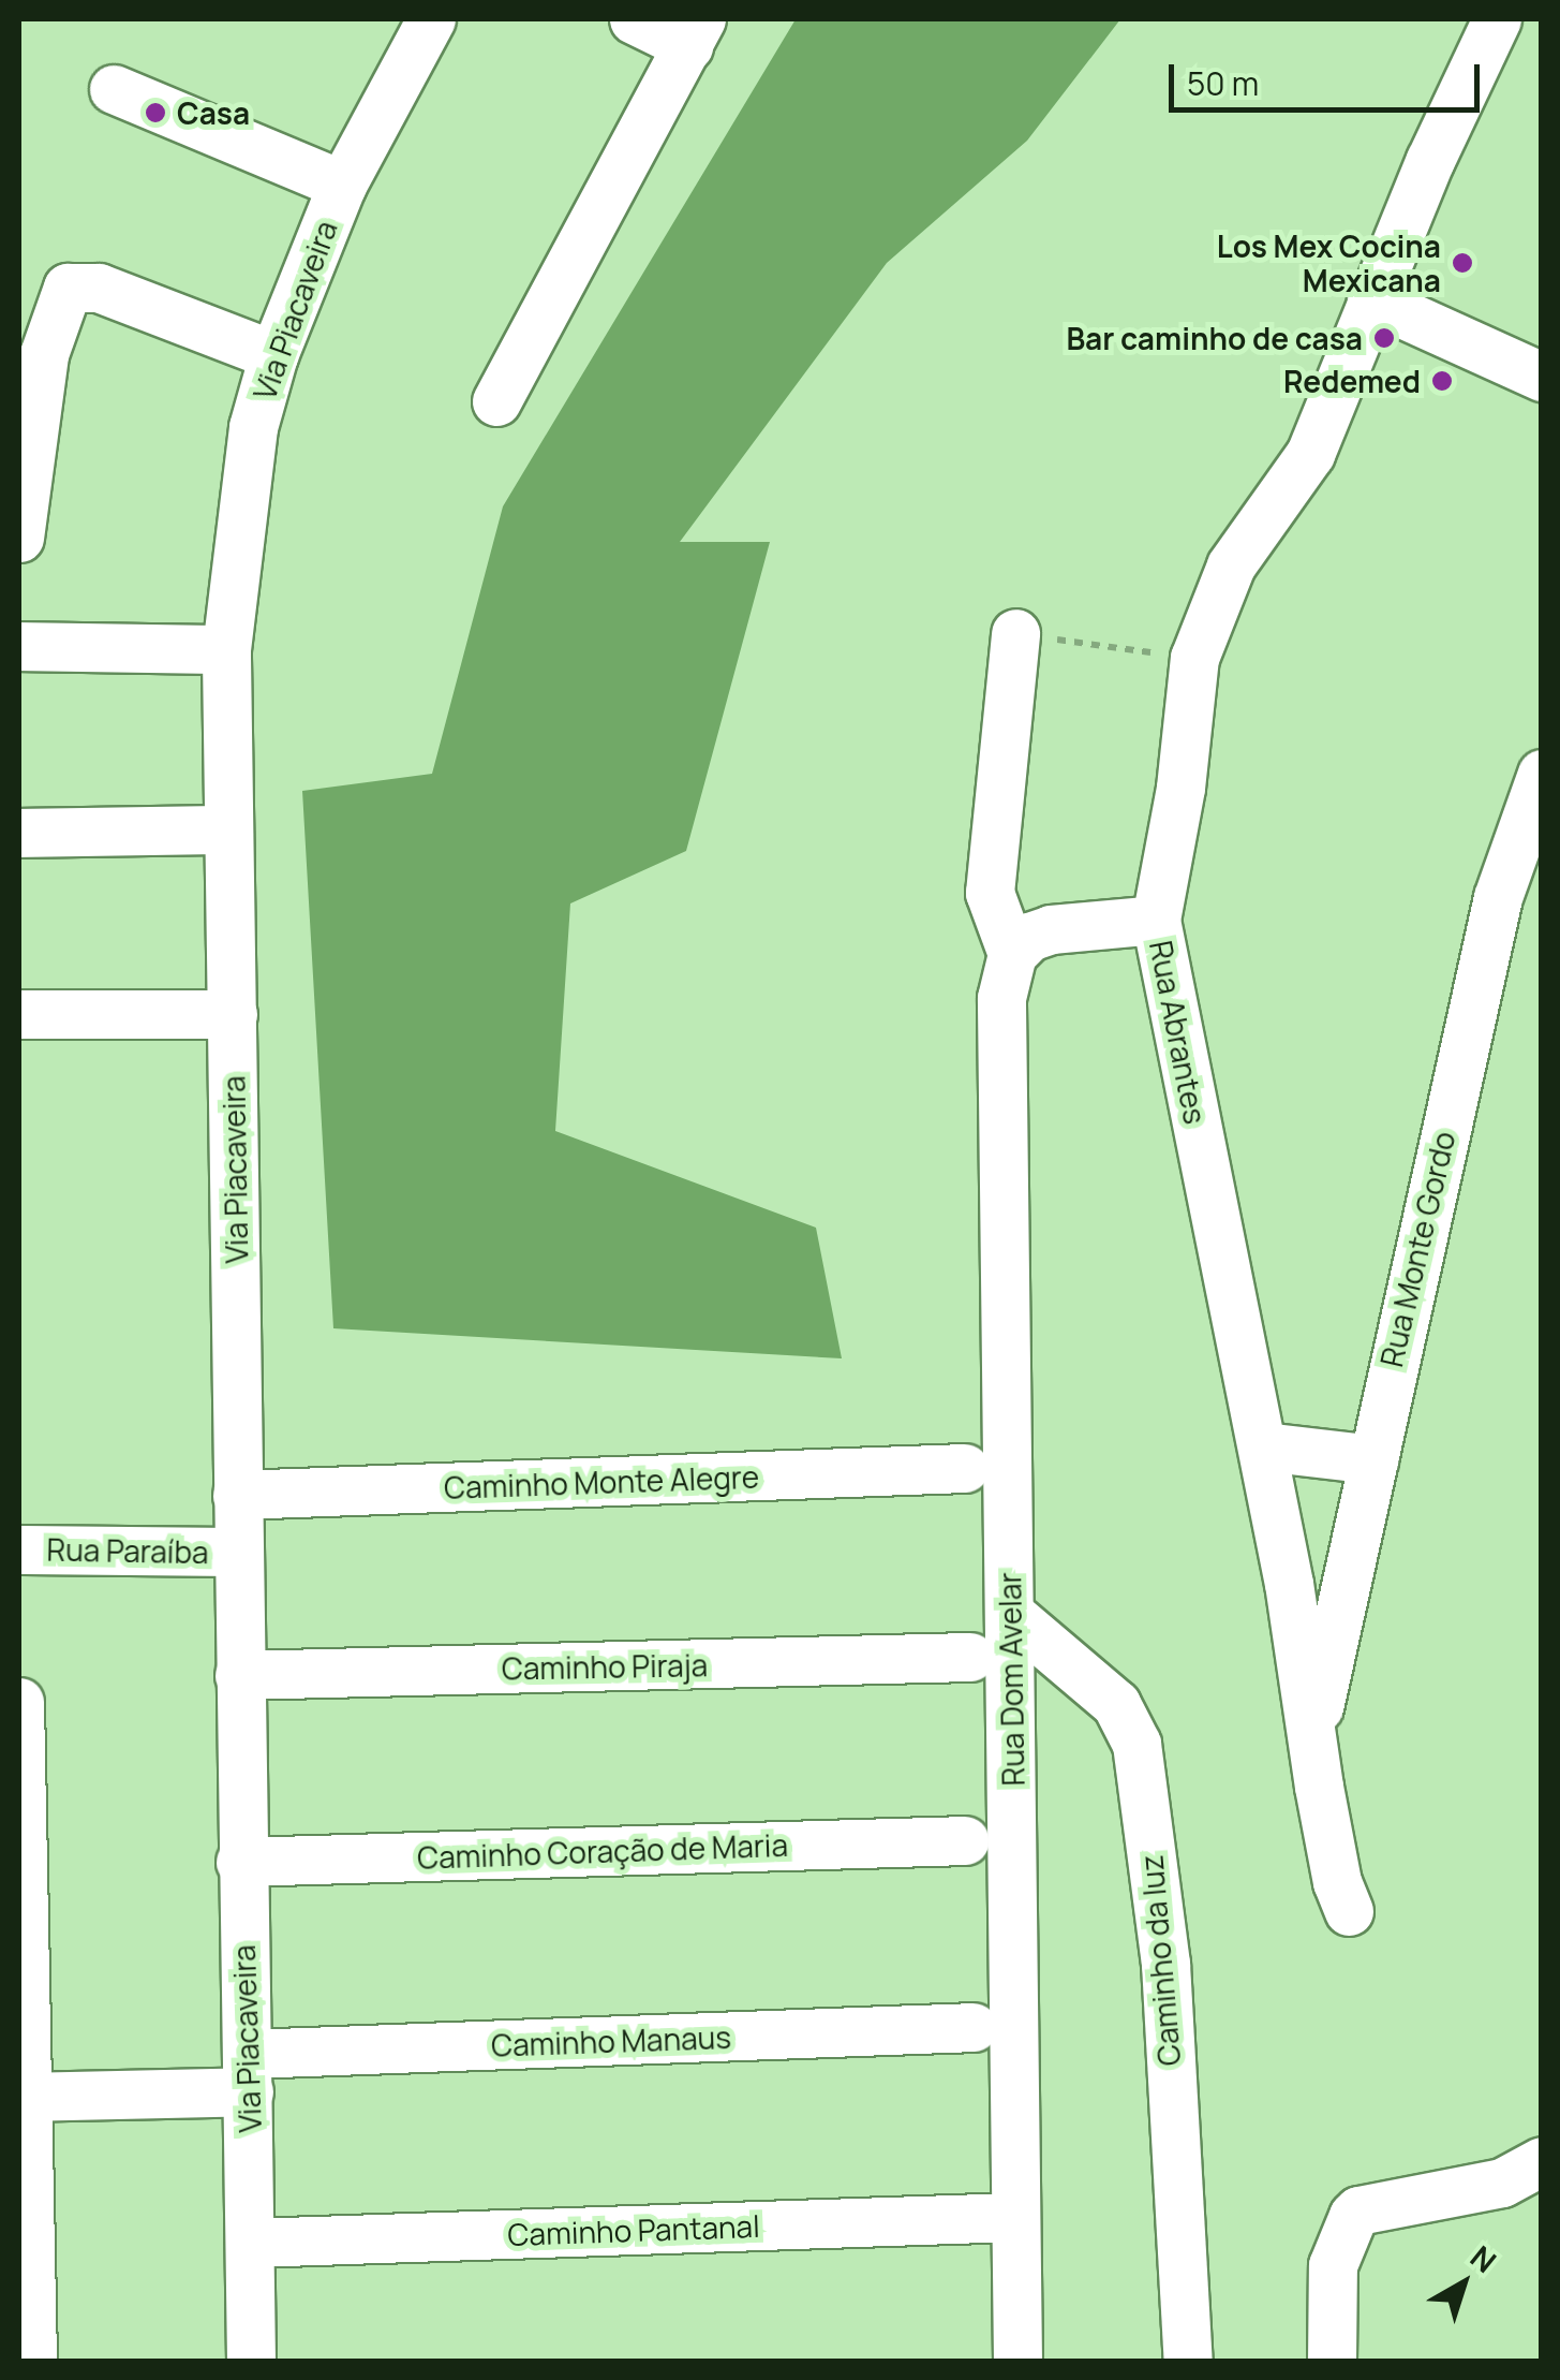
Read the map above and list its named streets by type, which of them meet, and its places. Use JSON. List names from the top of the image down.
{
  "streets": {
    "street": [
      "Via Piacaveira",
      "Rua Abrantes",
      "Rua Monte Gordo",
      "Caminho Monte Alegre",
      "Rua Paraíba",
      "Caminho Piraja",
      "Rua Dom Avelar",
      "Caminho Coração de Maria",
      "Caminho da luz",
      "Caminho Manaus",
      "Caminho Pantanal"
    ]
  },
  "crossings": [
    ["Via Piacaveira", "Caminho Monte Alegre"],
    ["Via Piacaveira", "Rua Paraíba"],
    ["Via Piacaveira", "Caminho Piraja"],
    ["Via Piacaveira", "Caminho Coração de Maria"],
    ["Via Piacaveira", "Caminho Manaus"],
    ["Via Piacaveira", "Caminho Pantanal"],
    ["Rua Abrantes", "Rua Monte Gordo"],
    ["Rua Dom Avelar", "Caminho da luz"],
    ["Rua Dom Avelar", "Caminho Pantanal"]
  ],
  "places": [
    "Casa",
    "Los Mex Cocina Mexicana",
    "Bar caminho de casa",
    "Redemed"
  ],
  "scale_bar": "50 m",
  "north": "top right"
}
